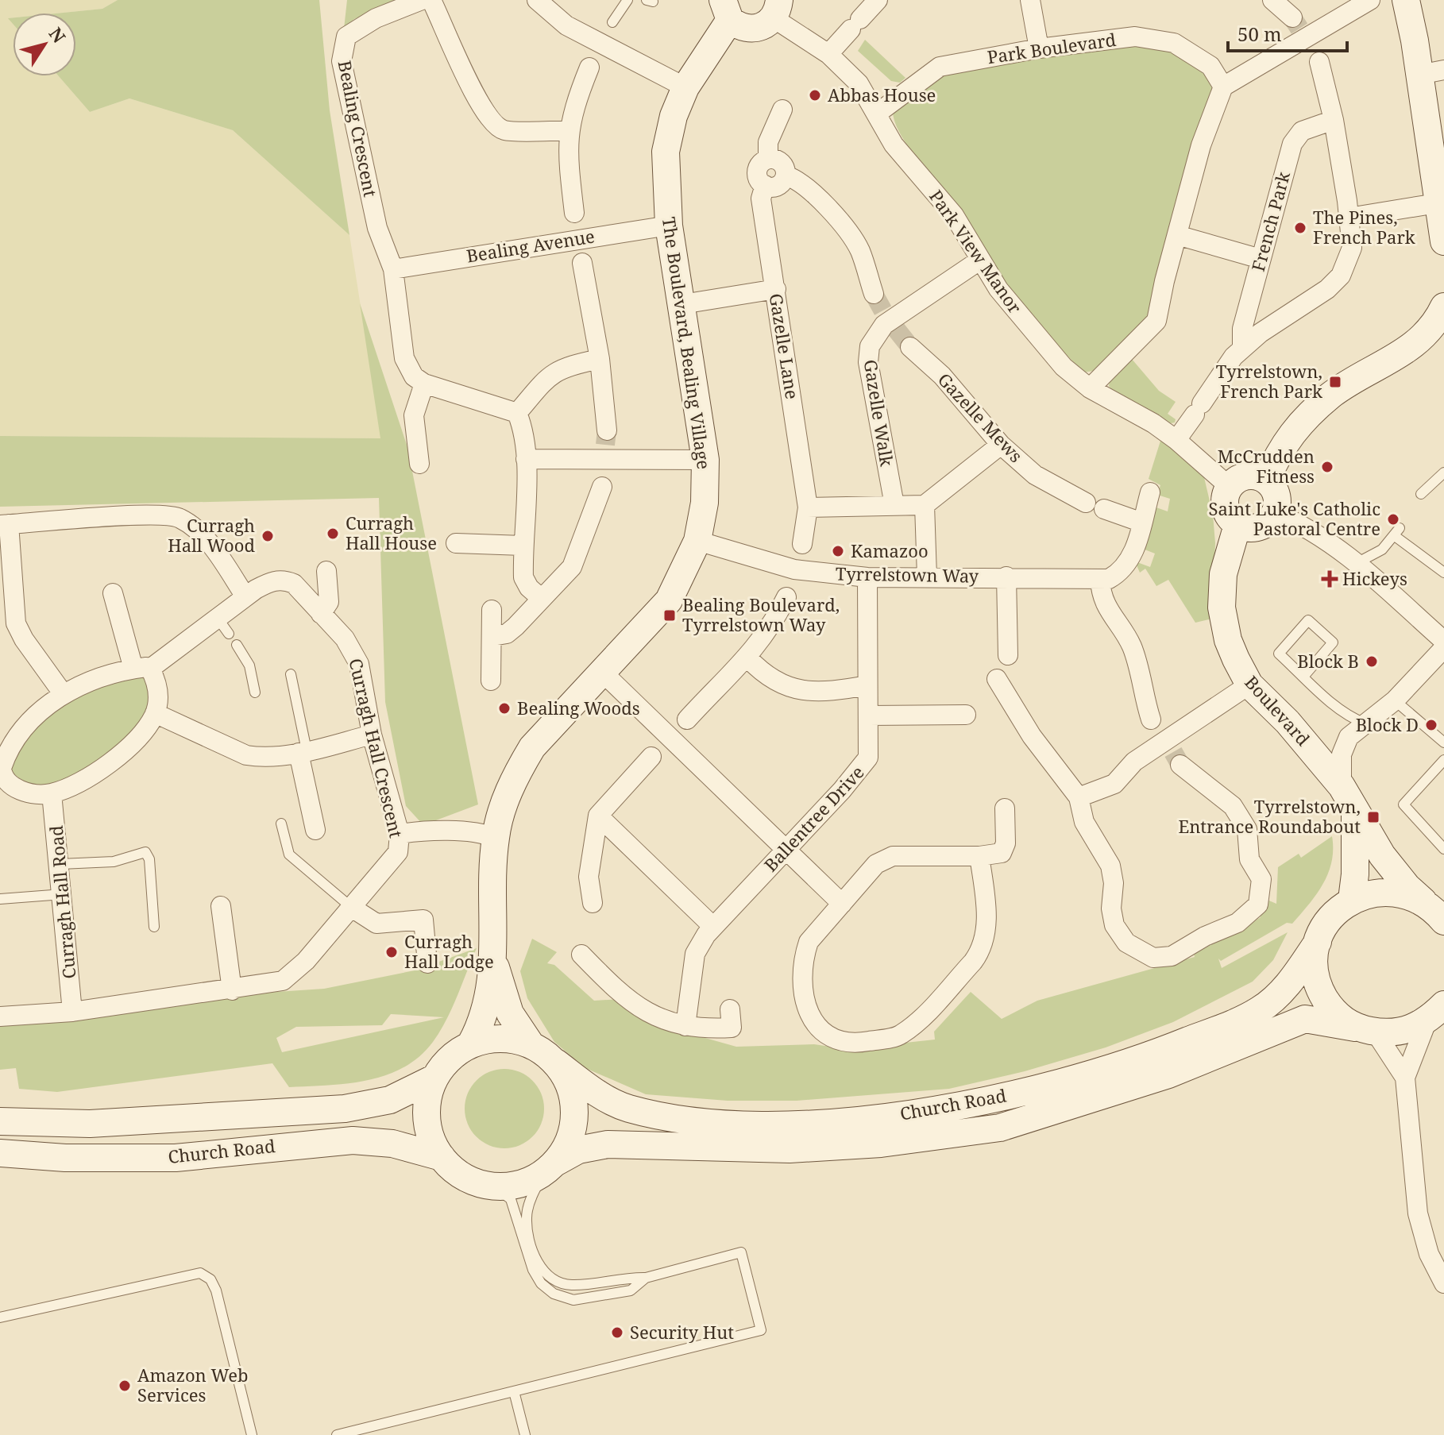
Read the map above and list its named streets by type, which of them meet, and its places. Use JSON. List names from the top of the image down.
{
  "streets": {
    "main road": ["The Boulevard, Bealing Village", "Boulevard", "Church Road"],
    "street": [
      "Park Boulevard",
      "Bealing Crescent",
      "French Park",
      "Bealing Avenue",
      "Park View Manor",
      "Gazelle Lane",
      "Gazelle Walk",
      "Gazelle Mews",
      "Tyrrelstown Way",
      "Curragh Hall Crescent",
      "Ballentree Drive",
      "Curragh Hall Road"
    ]
  },
  "crossings": [
    ["Park Boulevard", "Park View Manor"],
    ["Bealing Crescent", "Bealing Avenue"],
    ["Bealing Avenue", "The Boulevard, Bealing Village"],
    ["Park View Manor", "Gazelle Walk"],
    ["Park View Manor", "Boulevard"],
    ["The Boulevard, Bealing Village", "Tyrrelstown Way"],
    ["The Boulevard, Bealing Village", "Church Road"],
    ["Gazelle Lane", "Tyrrelstown Way"],
    ["Tyrrelstown Way", "Ballentree Drive"],
    ["Boulevard", "Church Road"],
    ["Curragh Hall Crescent", "Curragh Hall Road"]
  ],
  "places": {
    "other": [
      "Abbas House",
      "The Pines, French Park",
      "McCrudden Fitness",
      "Saint Luke's Catholic Pastoral Centre",
      "Curragh Hall House",
      "Curragh Hall Wood",
      "Kamazoo",
      "Block B",
      "Bealing Woods",
      "Block D",
      "Curragh Hall Lodge",
      "Security Hut",
      "Amazon Web Services"
    ],
    "transit": ["Tyrrelstown, French Park", "Bealing Boulevard, Tyrrelstown Way", "Tyrrelstown, Entrance Roundabout"],
    "health": ["Hickeys"]
  },
  "scale_bar": "50 m",
  "north": "top right"
}
